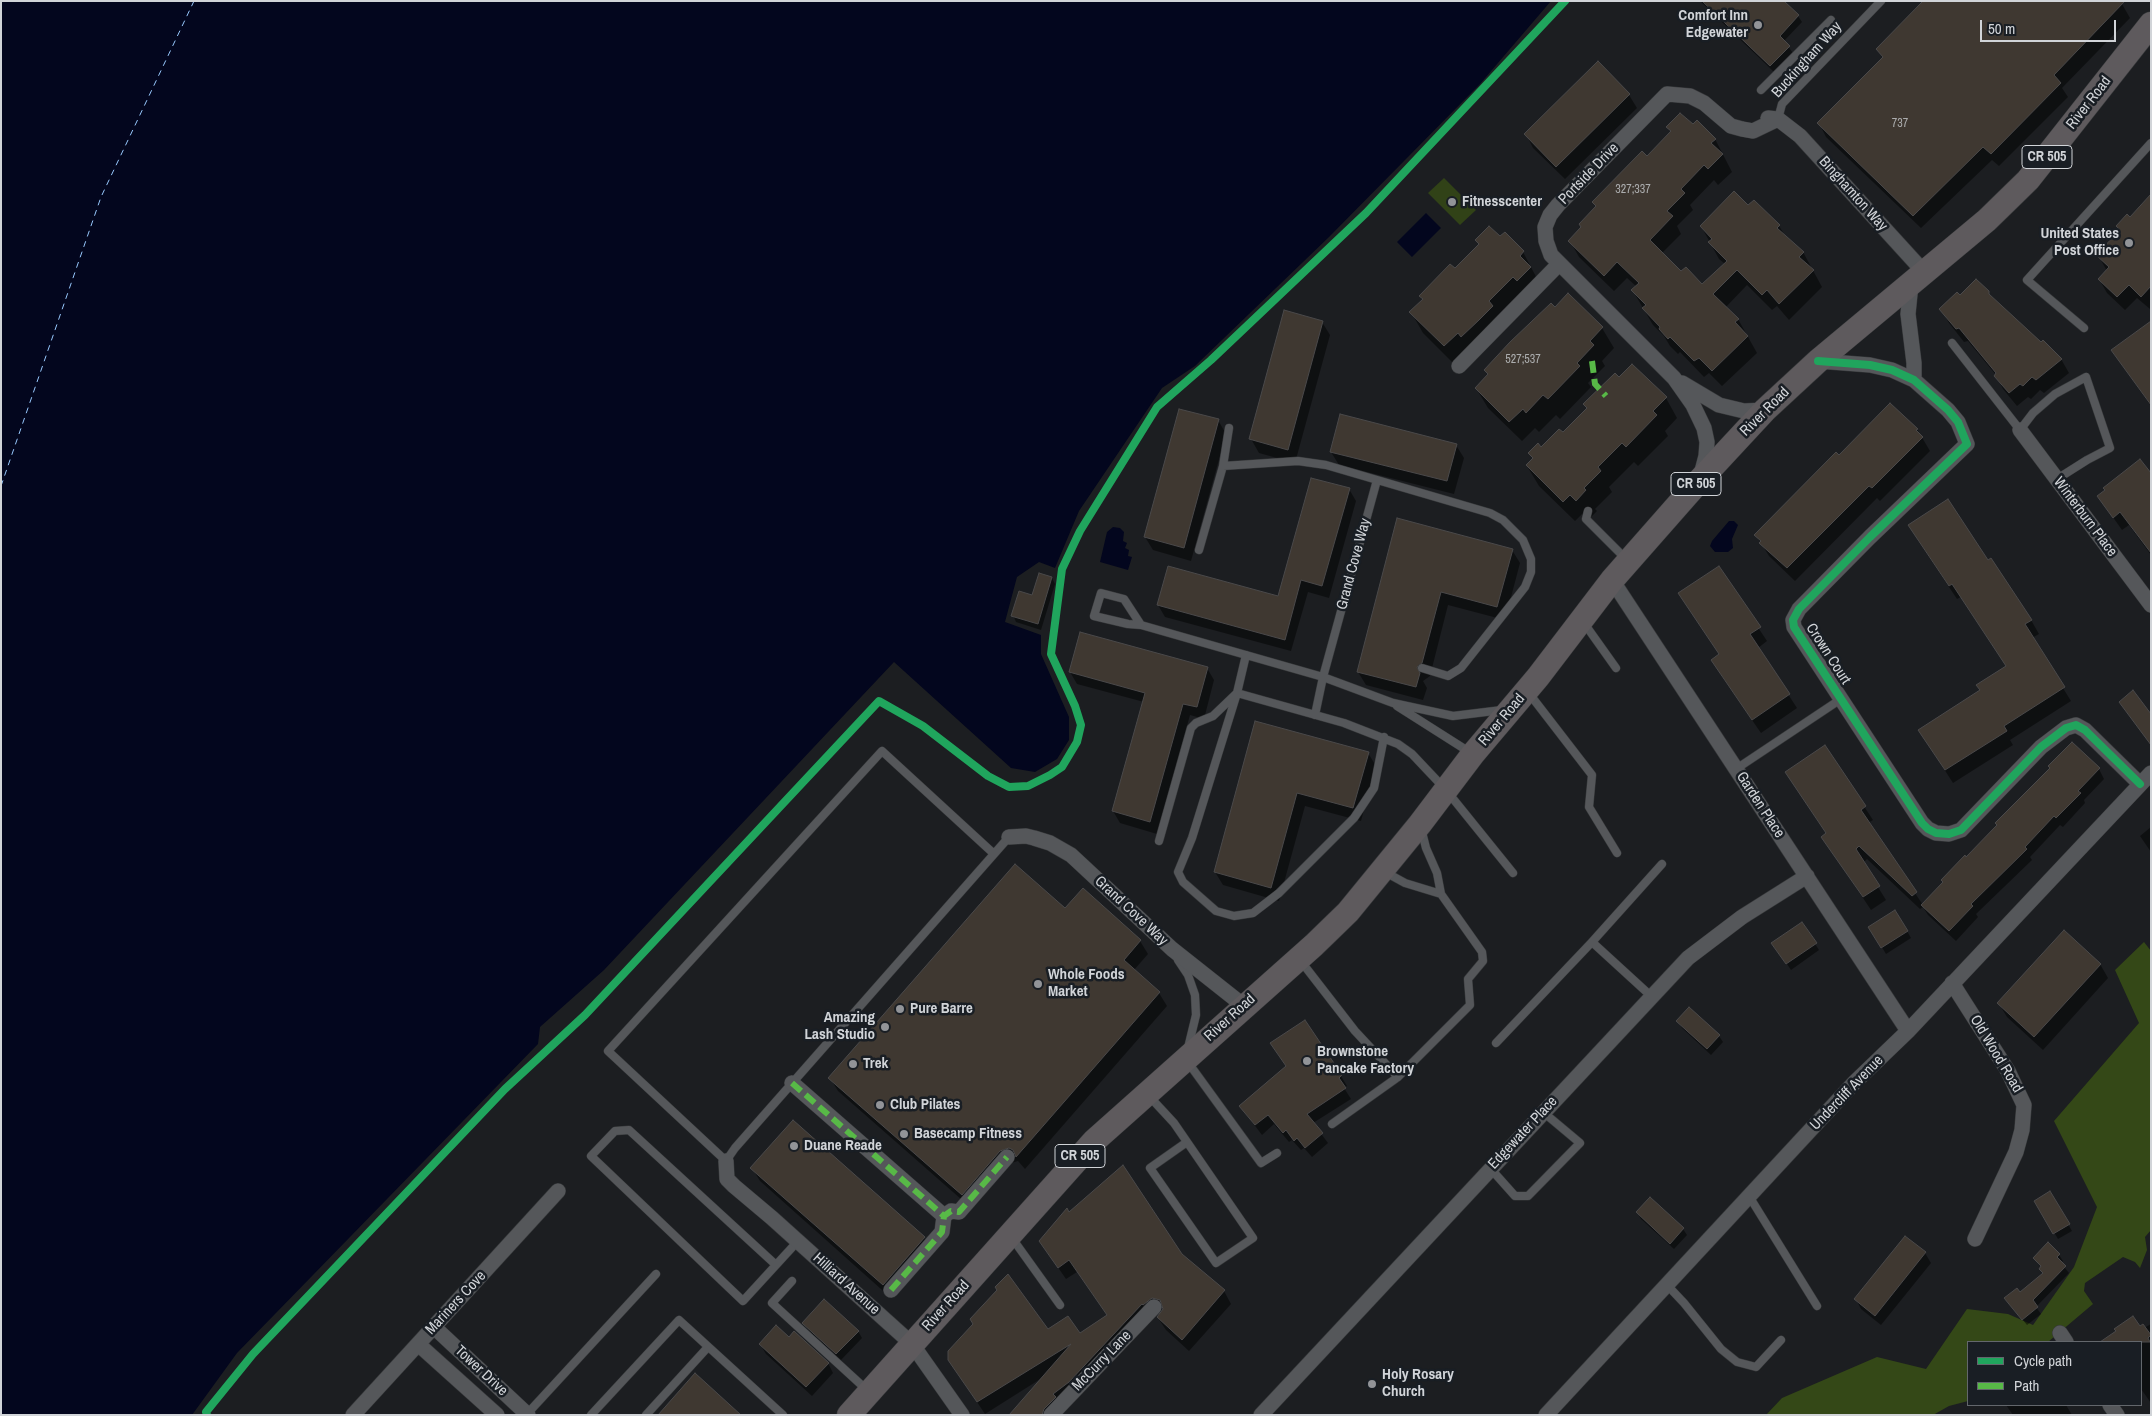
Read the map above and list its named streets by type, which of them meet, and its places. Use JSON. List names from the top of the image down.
{
  "streets": {
    "main road": ["River Road", "CR 505"],
    "street": [
      "Portside Drive",
      "Binghamton Way",
      "Winterburn Place",
      "Grand Cove Way",
      "Crown Court",
      "Garden Place",
      "Old Wood Road",
      "Undercliff Avenue",
      "Edgewater Place",
      "Hilliard Avenue",
      "Mariners Cove",
      "McCurry Lane",
      "Tower Drive"
    ],
    "lane": ["Buckingham Way"]
  },
  "crossings": [
    ["Buckingham Way", "Portside Drive"],
    ["Buckingham Way", "Binghamton Way"],
    ["River Road", "Portside Drive"],
    ["River Road", "Binghamton Way"],
    ["River Road", "Grand Cove Way"],
    ["River Road", "Crown Court"],
    ["River Road", "Garden Place"],
    ["River Road", "Hilliard Avenue"],
    ["Portside Drive", "Binghamton Way"],
    ["Crown Court", "Undercliff Avenue"],
    ["Garden Place", "Undercliff Avenue"],
    ["Garden Place", "Edgewater Place"],
    ["Old Wood Road", "Undercliff Avenue"],
    ["Mariners Cove", "Tower Drive"]
  ],
  "places": [
    "Comfort Inn Edgewater",
    "Fitnesscenter",
    "United States Post Office",
    "Whole Foods Market",
    "Pure Barre",
    "Amazing Lash Studio",
    "Brownstone Pancake Factory",
    "Trek",
    "Club Pilates",
    "Basecamp Fitness",
    "Duane Reade",
    "Holy Rosary Church"
  ],
  "house_numbers": ["737", "327;337", "527;537"],
  "legend": ["Cycle path", "Path"],
  "scale_bar": "50 m"
}
